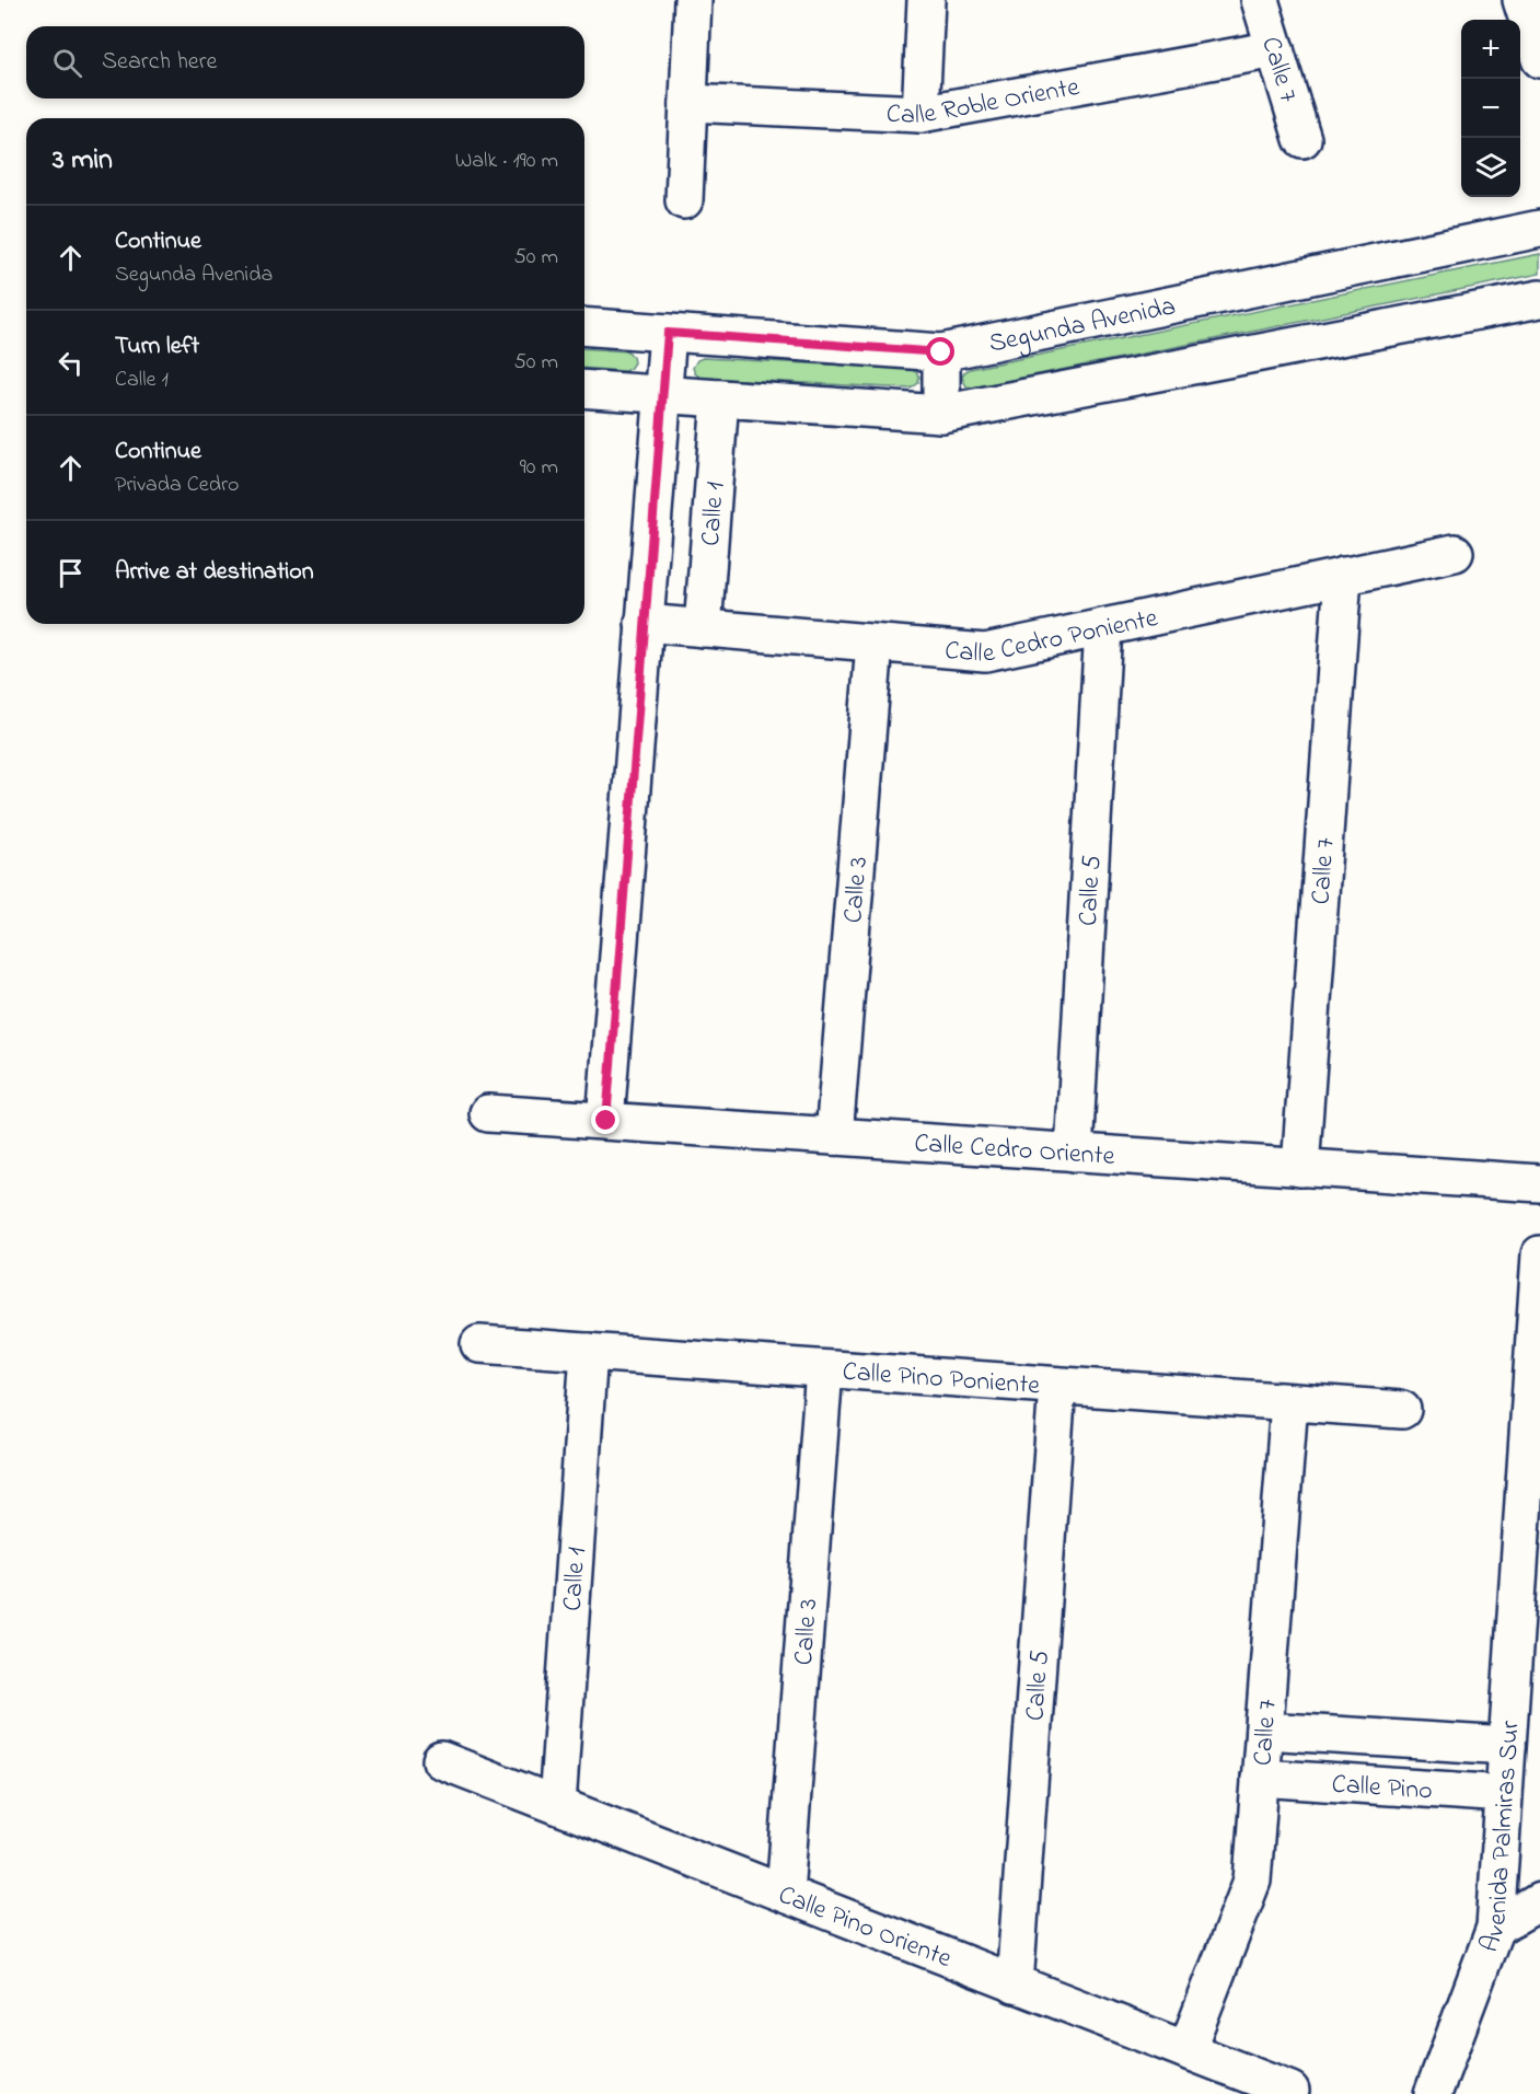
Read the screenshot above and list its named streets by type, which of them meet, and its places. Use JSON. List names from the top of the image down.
{
  "streets": {
    "street": [
      "Calle 7",
      "Calle Roble Oriente",
      "Segunda Avenida",
      "Calle 1",
      "Calle Cedro Poniente",
      "Calle 3",
      "Calle 5",
      "Calle Cedro Oriente",
      "Calle Pino Poniente",
      "Calle Pino",
      "Avenida Palmiras Sur",
      "Calle Pino Oriente"
    ]
  },
  "crossings": [
    ["Calle 7", "Calle Roble Oriente"],
    ["Calle 7", "Calle Cedro Poniente"],
    ["Calle 7", "Calle Cedro Oriente"],
    ["Calle 7", "Calle Pino Poniente"],
    ["Calle 7", "Calle Pino"],
    ["Calle 7", "Calle Pino Oriente"],
    ["Calle 1", "Calle Cedro Poniente"],
    ["Calle 1", "Calle Pino Poniente"],
    ["Calle 1", "Calle Pino Oriente"],
    ["Calle Cedro Poniente", "Calle 3"],
    ["Calle Cedro Poniente", "Calle 5"],
    ["Calle 3", "Calle Cedro Oriente"],
    ["Calle 3", "Calle Pino Poniente"],
    ["Calle 3", "Calle Pino Oriente"],
    ["Calle 5", "Calle Cedro Oriente"],
    ["Calle 5", "Calle Pino Poniente"],
    ["Calle 5", "Calle Pino Oriente"],
    ["Calle Pino", "Avenida Palmiras Sur"]
  ],
  "page": {
    "map_buttons": ["+", "−"],
    "search": "Search here",
    "heading": ["3 min", "Walk · 190 m"],
    "list": [
      ["Continue", "Segunda Avenida", "50 m"],
      ["Turn left", "Calle 1", "50 m"],
      ["Continue", "Privada Cedro", "90 m"],
      "Arrive at destination"
    ]
  }
}
